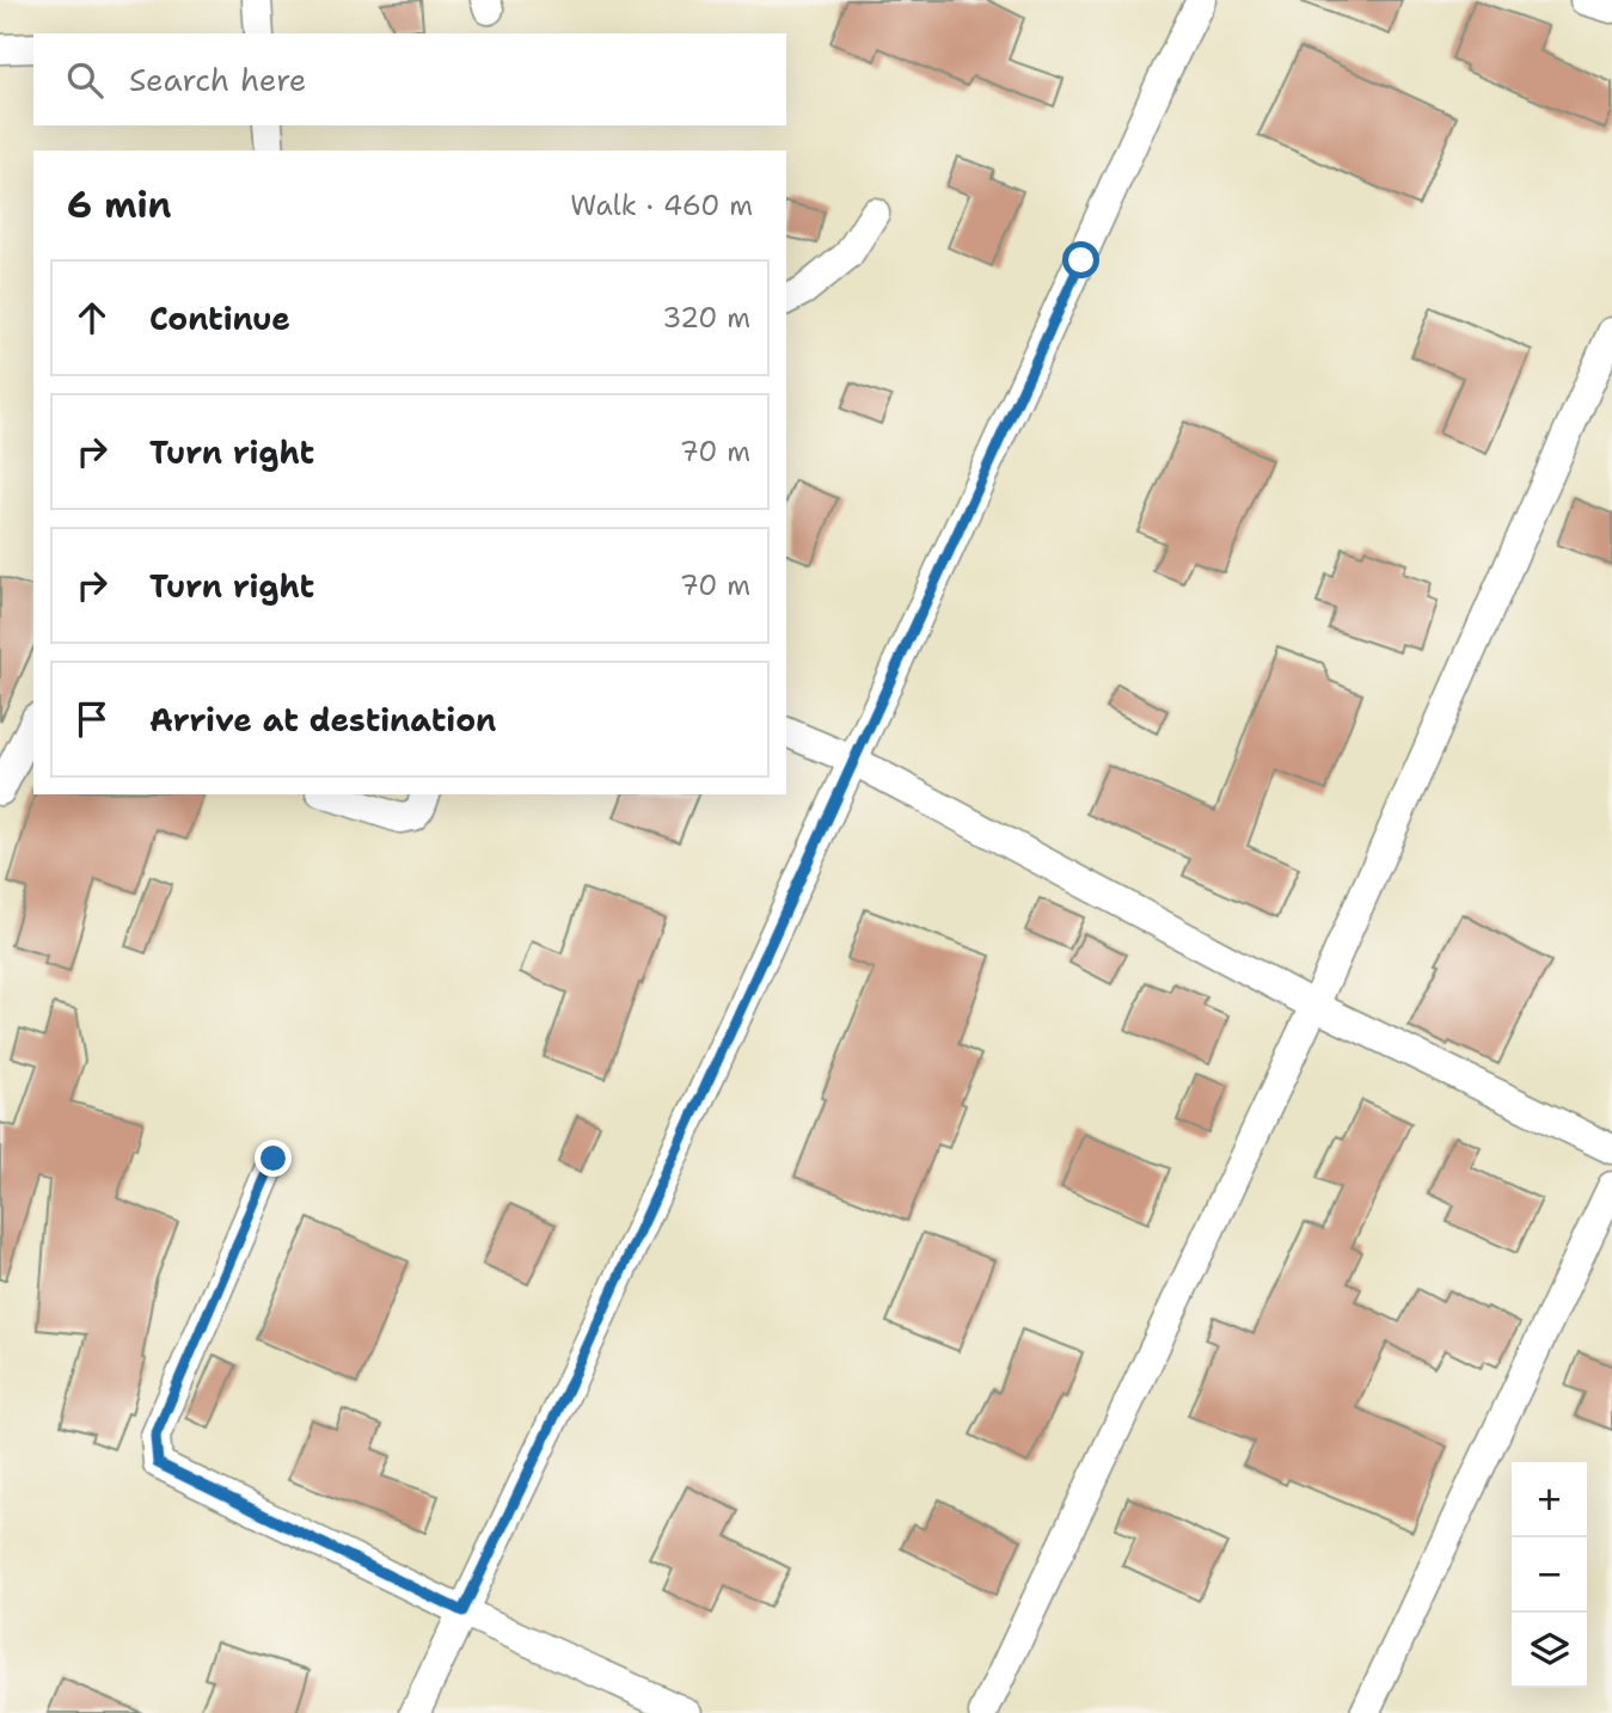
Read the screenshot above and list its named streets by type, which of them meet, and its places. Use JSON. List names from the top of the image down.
{
  "page": {
    "search": "Search here",
    "heading": ["6 min", "Walk · 460 m"],
    "list": [
      ["Continue", "320 m"],
      ["Turn right", "70 m"],
      ["Turn right", "70 m"],
      "Arrive at destination"
    ],
    "map_buttons": ["+", "−"]
  }
}
